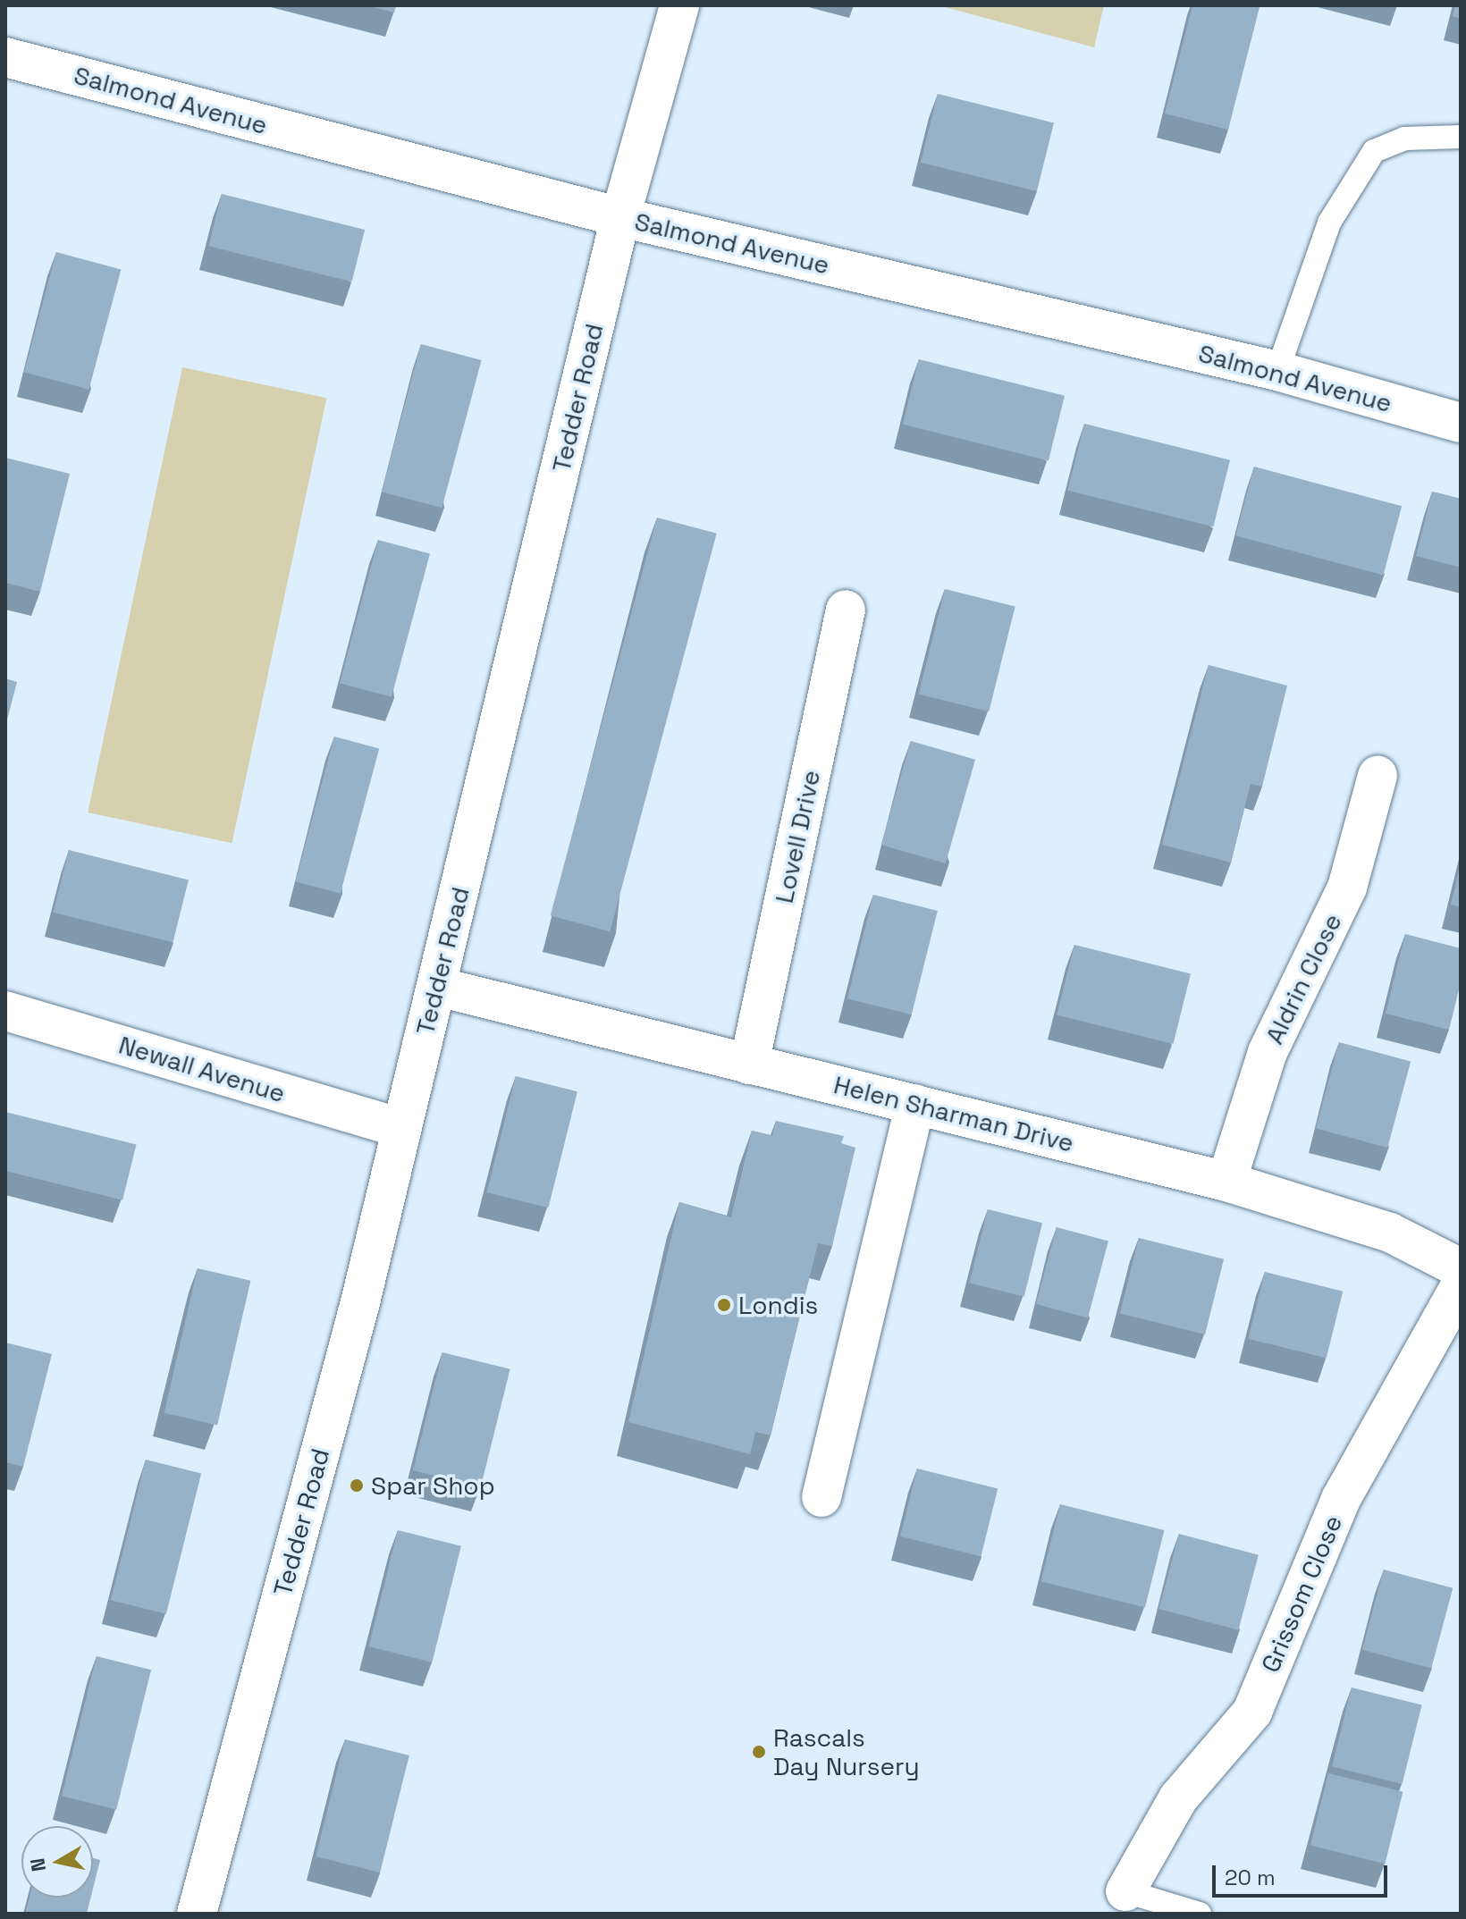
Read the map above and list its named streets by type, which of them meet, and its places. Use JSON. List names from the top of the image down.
{
  "streets": {
    "street": [
      "Salmond Avenue",
      "Tedder Road",
      "Lovell Drive",
      "Aldrin Close",
      "Newall Avenue",
      "Helen Sharman Drive",
      "Grissom Close"
    ]
  },
  "crossings": [
    ["Salmond Avenue", "Tedder Road"],
    ["Tedder Road", "Newall Avenue"],
    ["Tedder Road", "Helen Sharman Drive"],
    ["Lovell Drive", "Helen Sharman Drive"],
    ["Aldrin Close", "Helen Sharman Drive"]
  ],
  "places": ["Londis", "Spar Shop", "Rascals Day Nursery"],
  "scale_bar": "20 m",
  "north": "left"
}
